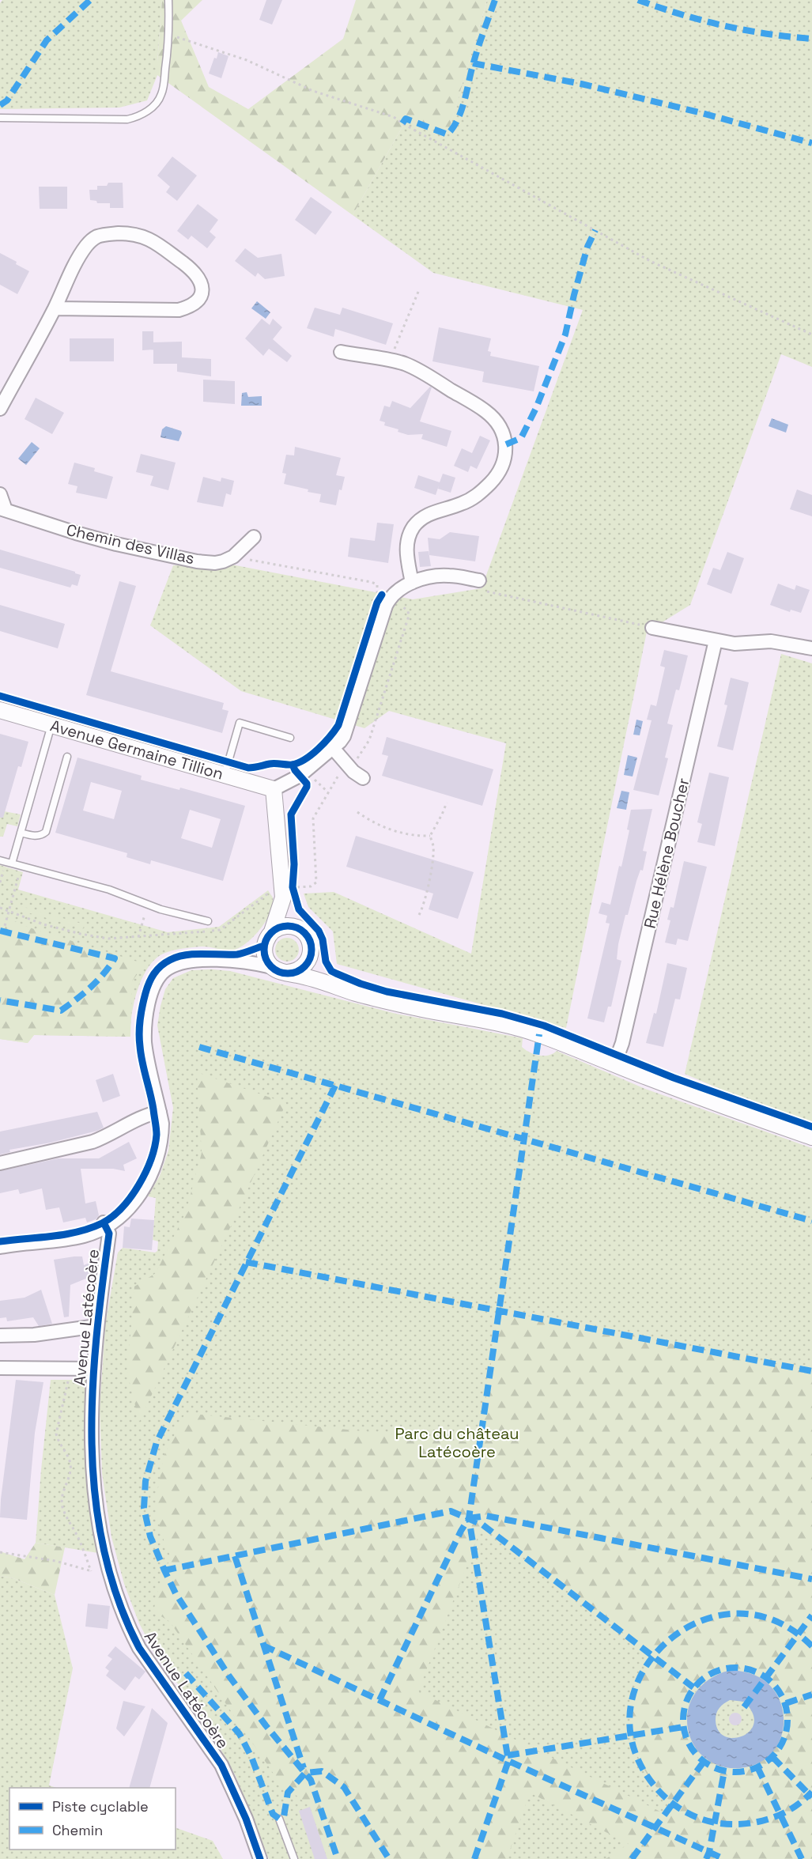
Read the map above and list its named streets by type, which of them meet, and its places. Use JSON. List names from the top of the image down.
{
  "streets": {
    "street": [
      "Chemin des Villas",
      "Avenue Germaine Tillion",
      "Rue Hélène Boucher",
      "Avenue Latécoère"
    ]
  },
  "parks": ["Parc du château Latécoère"],
  "legend": ["Piste cyclable", "Chemin"]
}
